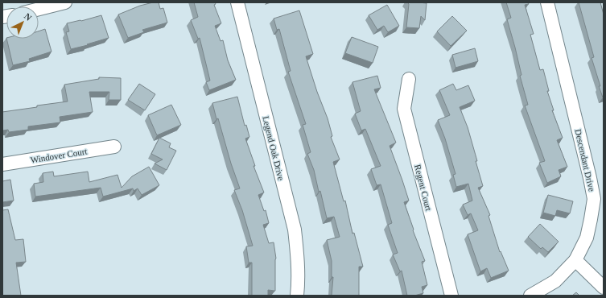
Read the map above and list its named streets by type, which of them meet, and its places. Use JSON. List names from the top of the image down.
{
  "streets": {
    "street": [
      "Legend Oak Drive",
      "Windover Court",
      "Descendant Drive",
      "Regent Court"
    ]
  },
  "north": "top right"
}
